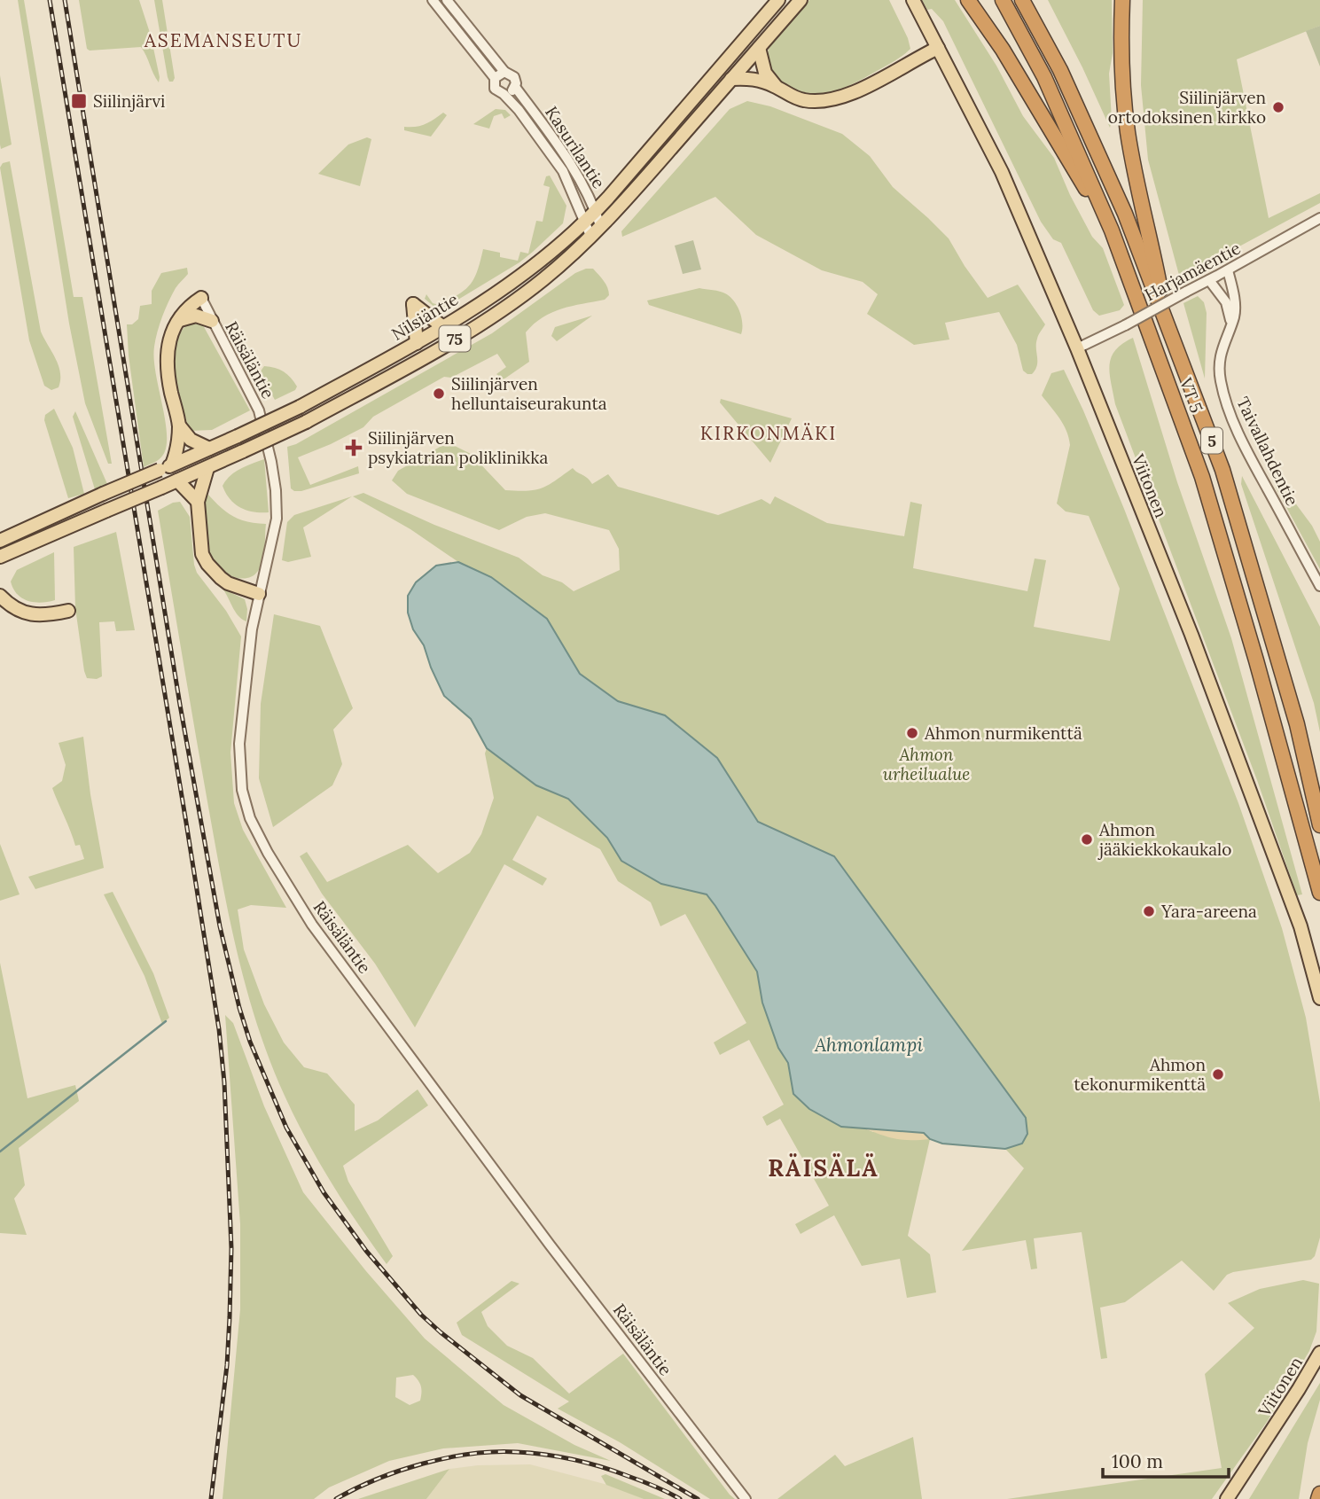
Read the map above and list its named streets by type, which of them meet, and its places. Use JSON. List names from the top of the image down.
{
  "streets": {
    "highway": ["VT 5", "5"],
    "main road": ["Nilsiäntie", "75", "Viitonen"],
    "street": [
      "Kasurilantie",
      "Harjamäentie",
      "Räisäläntie",
      "Taivallahdentie"
    ]
  },
  "crossings": [
    ["Kasurilantie", "Nilsiäntie"],
    ["Kasurilantie", "75"],
    ["Harjamäentie", "Taivallahdentie"],
    ["Harjamäentie", "Viitonen"],
    ["Nilsiäntie", "75"]
  ],
  "districts": ["ASEMANSEUTU", "KIRKONMÄKI", "RÄISÄLÄ"],
  "water": ["Ahmonlampi"],
  "parks": ["Ahmon urheilualue"],
  "places": {
    "transit": ["Siilinjärvi"],
    "other": [
      "Siilinjärven ortodoksinen kirkko",
      "Siilinjärven helluntaiseurakunta",
      "Ahmon nurmikenttä",
      "Ahmon jääkiekkokaukalo",
      "Yara-areena",
      "Ahmon tekonurmikenttä"
    ],
    "health": ["Siilinjärven psykiatrian poliklinikka"]
  },
  "scale_bar": "100 m"
}
